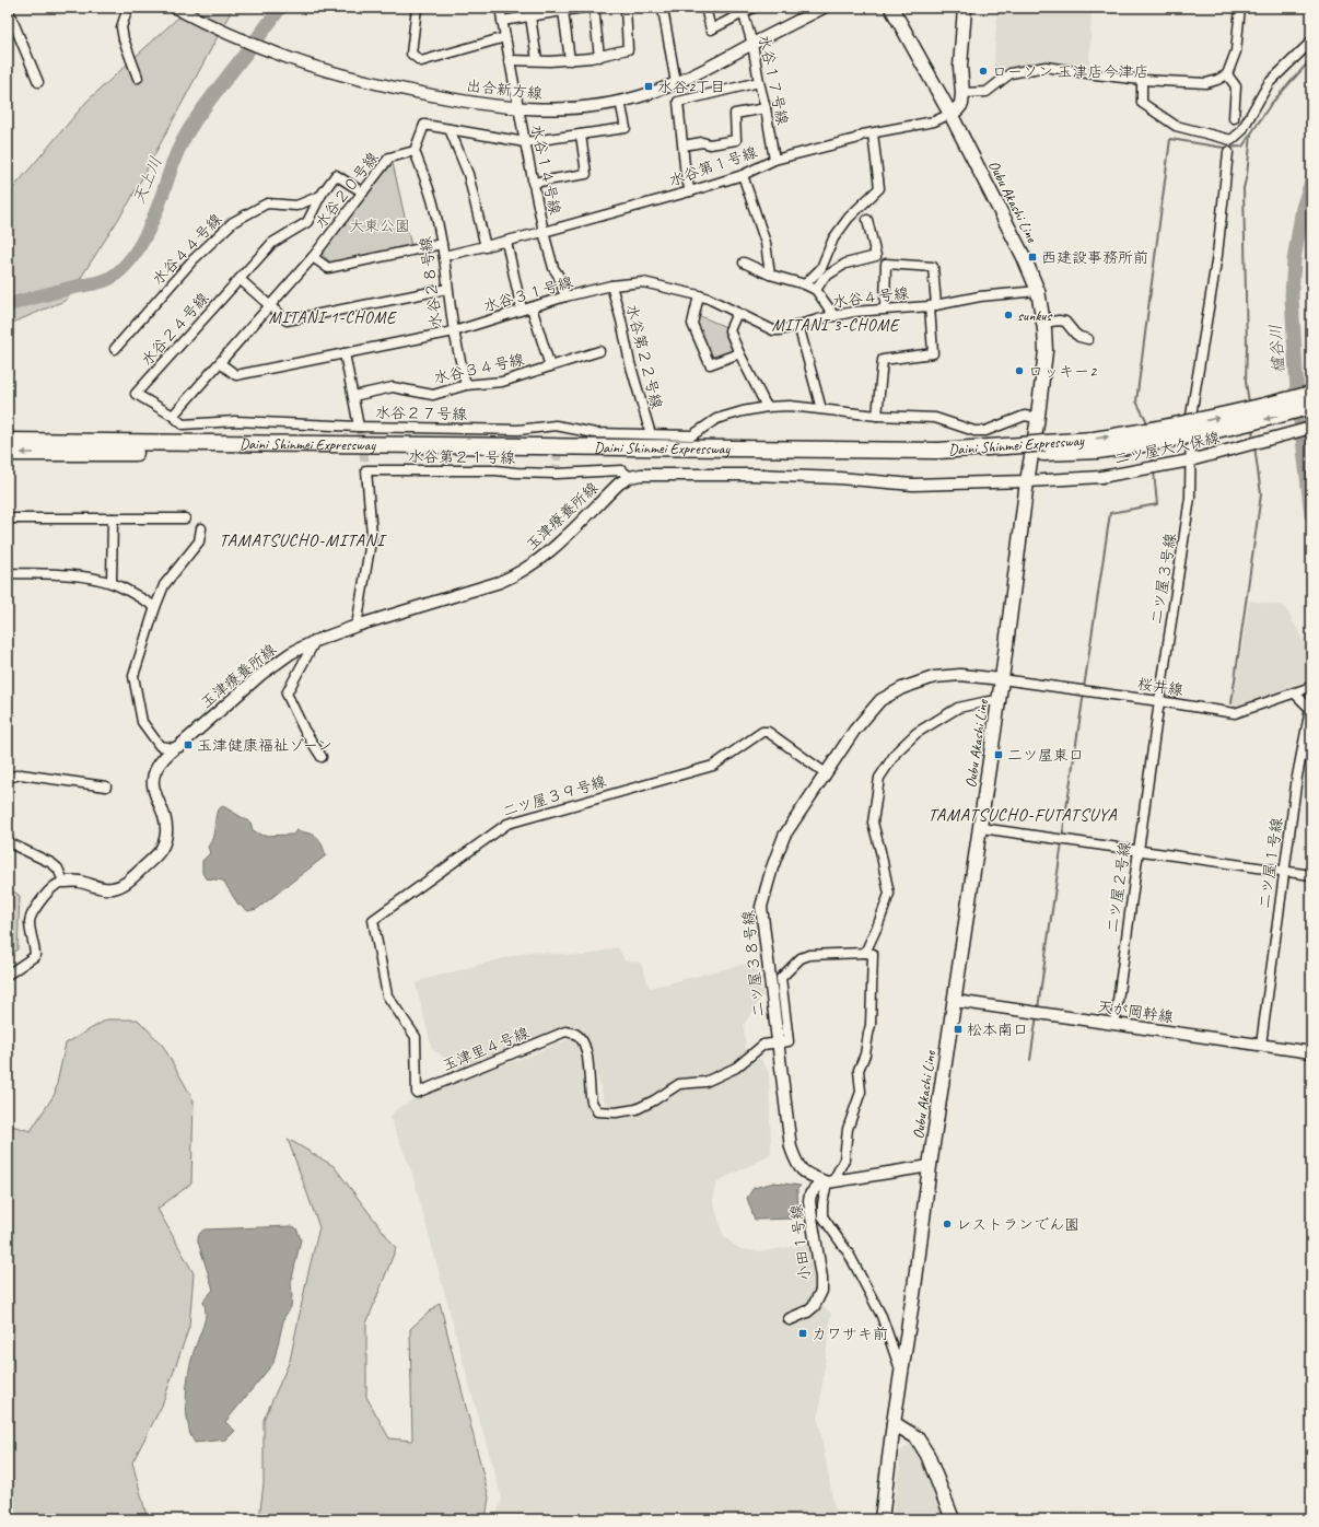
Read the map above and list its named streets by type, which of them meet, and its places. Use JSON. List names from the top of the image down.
{
  "streets": {
    "highway": ["Daini Shinmei Expressway"],
    "main road": ["Oubu Akashi Line"],
    "street": [
      "水谷１７号線",
      "出合新方線",
      "水谷第１号線",
      "水谷１４号線",
      "水谷２０号線",
      "水谷４４号線",
      "水谷２８号線",
      "水谷３１号線",
      "水谷４号線",
      "水谷２４号線",
      "水谷第２２号線",
      "水谷３４号線",
      "水谷２７号線",
      "二ツ屋大久保線",
      "水谷第２１号線",
      "玉津療養所線",
      "二ツ屋３号線",
      "桜井線",
      "二ツ屋３９号線",
      "二ツ屋１号線",
      "二ツ屋２号線",
      "二ツ屋３８号線",
      "天が岡幹線",
      "玉津里４号線",
      "小田１号線"
    ]
  },
  "crossings": [
    ["水谷１７号線", "出合新方線"],
    ["水谷１７号線", "水谷第１号線"],
    ["出合新方線", "水谷１４号線"],
    ["水谷第１号線", "水谷１４号線"],
    ["水谷第１号線", "Oubu Akashi Line"],
    ["水谷第１号線", "水谷２８号線"],
    ["水谷１４号線", "水谷３１号線"],
    ["水谷２０号線", "水谷２８号線"],
    ["水谷２０号線", "水谷２４号線"],
    ["Oubu Akashi Line", "水谷４号線"],
    ["Oubu Akashi Line", "二ツ屋大久保線"],
    ["Oubu Akashi Line", "玉津療養所線"],
    ["Oubu Akashi Line", "桜井線"],
    ["Oubu Akashi Line", "二ツ屋３８号線"],
    ["Oubu Akashi Line", "天が岡幹線"],
    ["Oubu Akashi Line", "小田１号線"],
    ["水谷２８号線", "水谷３１号線"],
    ["水谷２８号線", "水谷２７号線"],
    ["水谷３１号線", "水谷４号線"],
    ["水谷３１号線", "水谷第２２号線"],
    ["水谷３１号線", "水谷３４号線"],
    ["水谷４号線", "水谷第２２号線"],
    ["水谷２４号線", "水谷２７号線"],
    ["水谷第２２号線", "水谷２７号線"],
    ["水谷３４号線", "水谷２７号線"],
    ["二ツ屋大久保線", "玉津療養所線"],
    ["二ツ屋大久保線", "二ツ屋３号線"],
    ["水谷第２１号線", "玉津療養所線"],
    ["二ツ屋３号線", "桜井線"],
    ["二ツ屋３号線", "二ツ屋２号線"],
    ["桜井線", "二ツ屋１号線"],
    ["桜井線", "二ツ屋２号線"],
    ["桜井線", "二ツ屋３８号線"],
    ["二ツ屋３９号線", "二ツ屋３８号線"],
    ["二ツ屋３９号線", "玉津里４号線"],
    ["二ツ屋１号線", "天が岡幹線"],
    ["二ツ屋２号線", "天が岡幹線"],
    ["二ツ屋３８号線", "玉津里４号線"],
    ["二ツ屋３８号線", "小田１号線"]
  ],
  "districts": [
    "MITANI 1-CHOME",
    "MITANI 3-CHOME",
    "TAMATSUCHO-MITANI",
    "TAMATSUCHO-FUTATSUYA"
  ],
  "water": ["天上川", "櫨谷川"],
  "parks": ["大東公園"],
  "places": {
    "other": [
      "ローソン 玉津店今津店",
      "sunkus",
      "ロッキー2",
      "レストランでん園"
    ],
    "transit": [
      "水谷2丁目",
      "西建設事務所前",
      "玉津健康福祉ゾーン",
      "二ツ屋東口",
      "松本南口",
      "カワサキ前"
    ]
  }
}
